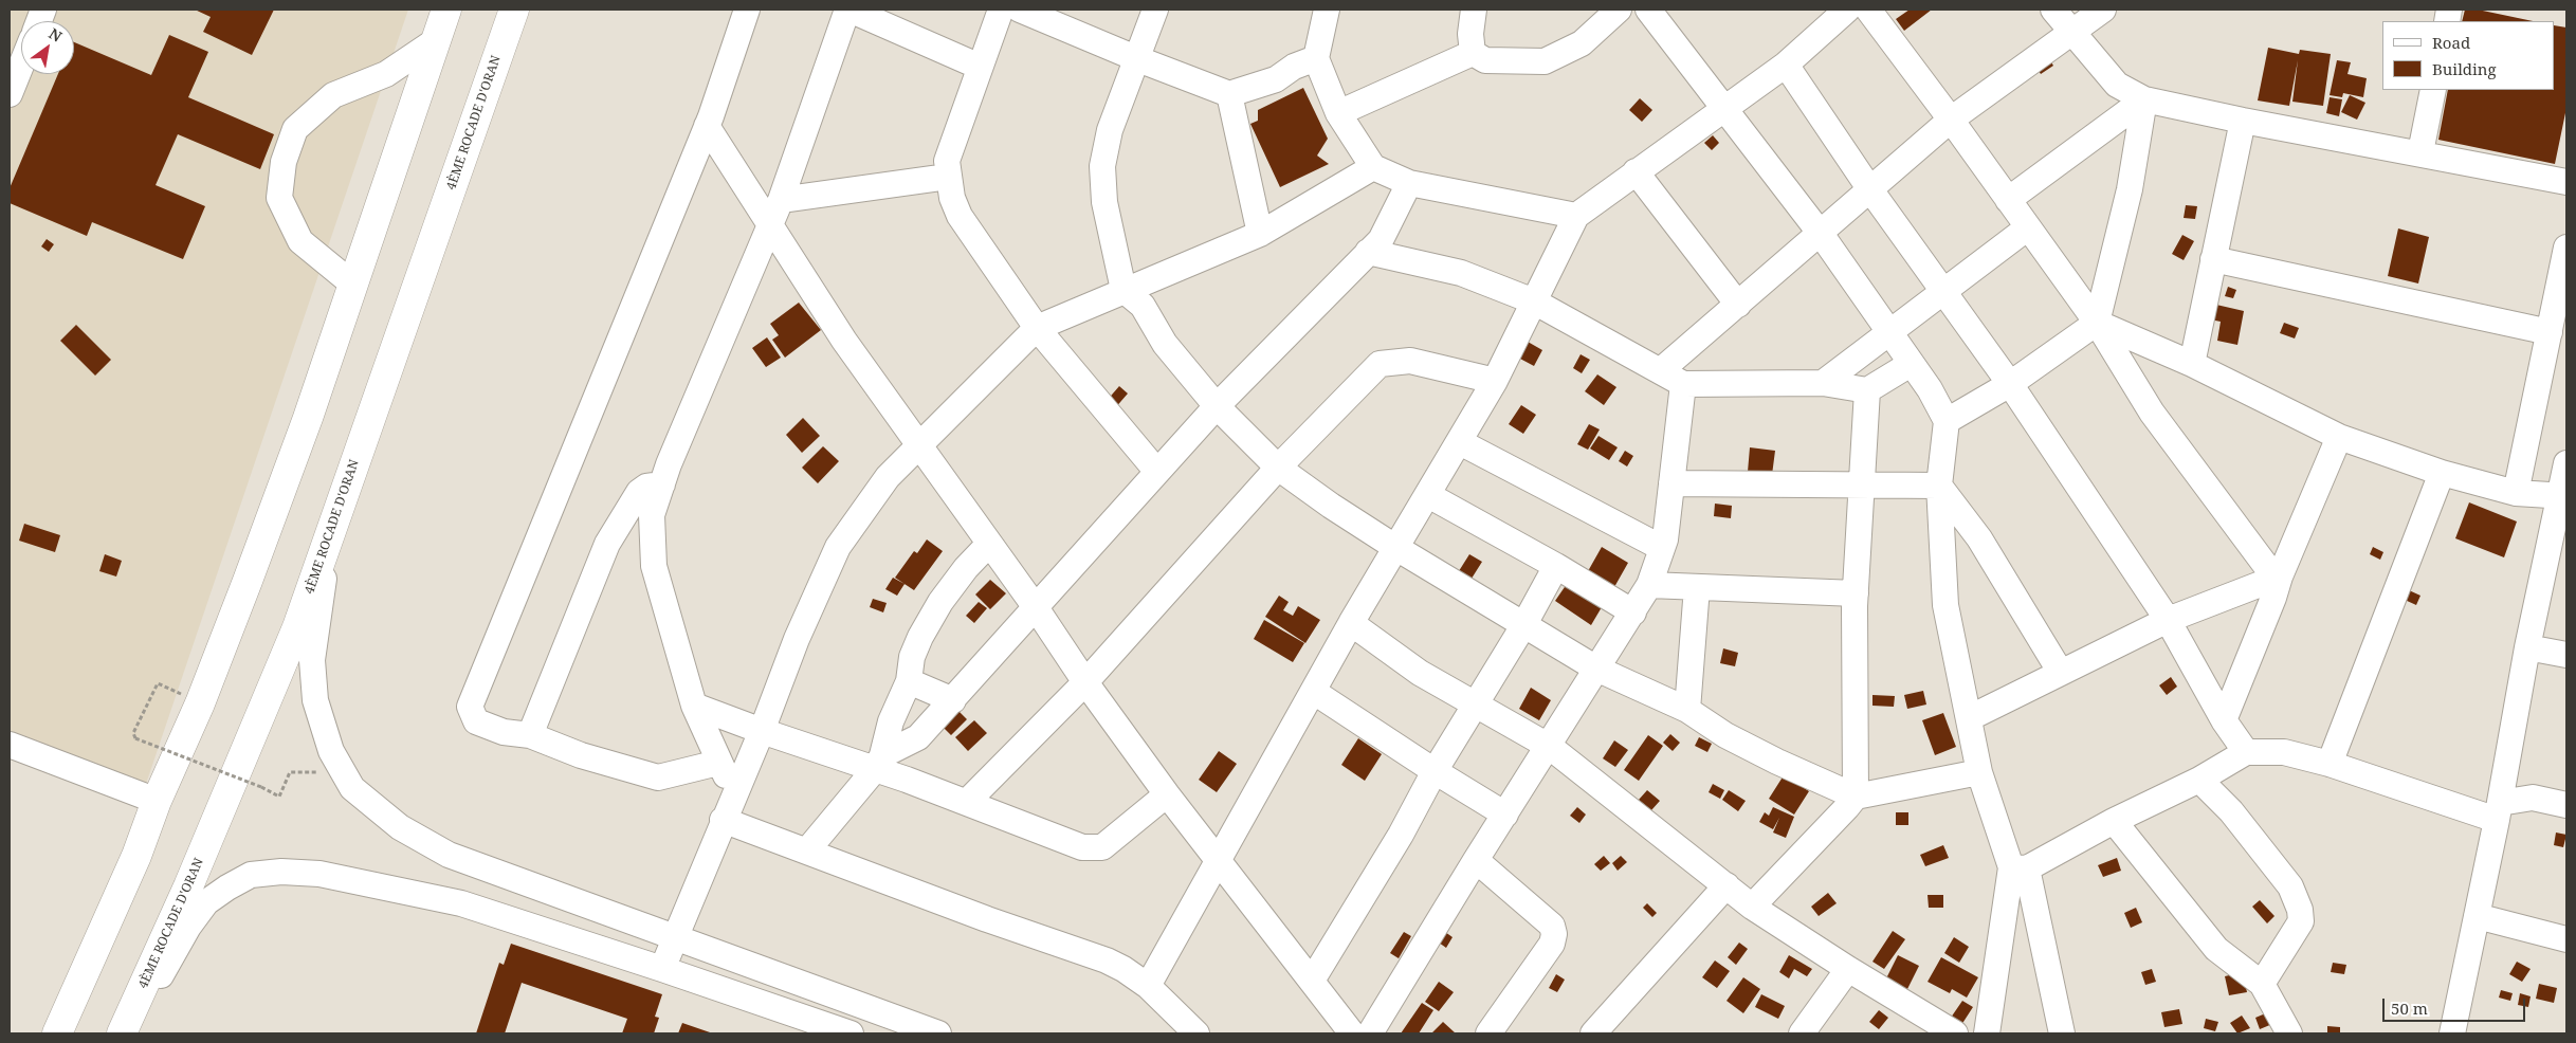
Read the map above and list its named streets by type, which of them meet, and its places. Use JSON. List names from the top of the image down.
{
  "streets": {
    "highway": ["4ÈME ROCADE D'ORAN"]
  },
  "legend": ["Road", "Building"],
  "scale_bar": "50 m",
  "north": "top right"
}
